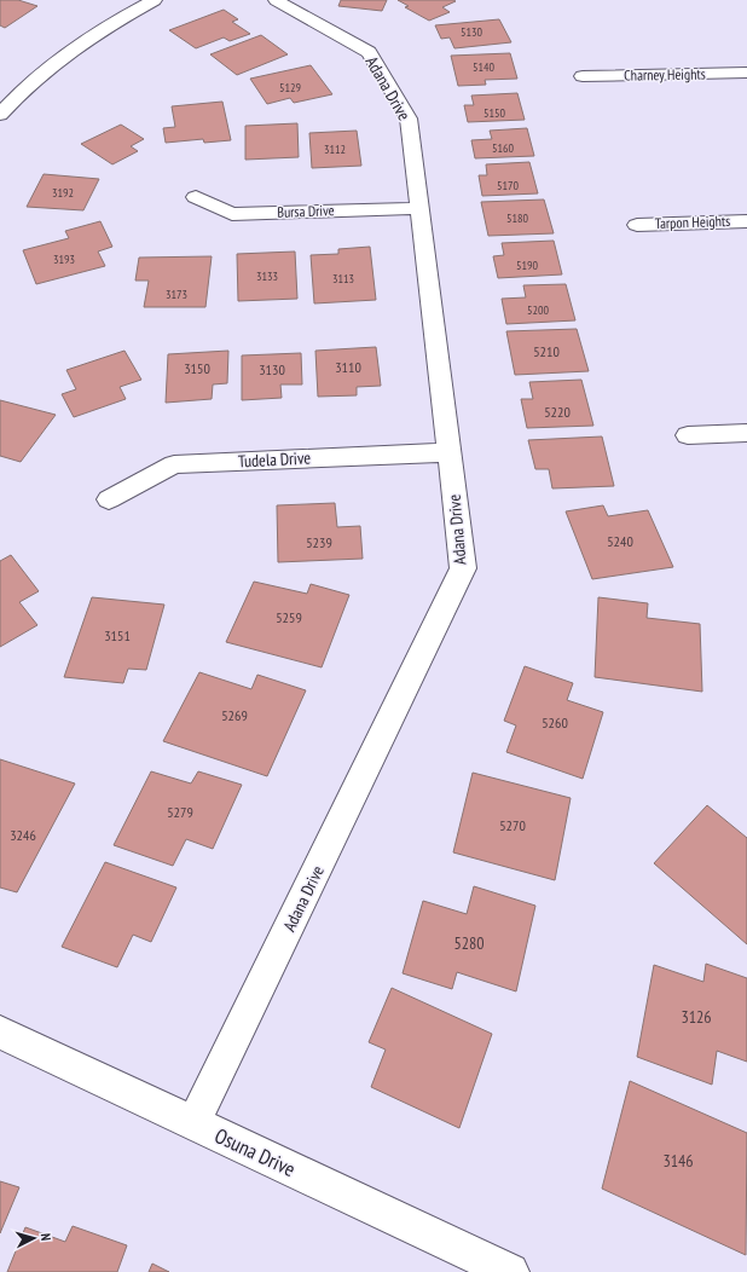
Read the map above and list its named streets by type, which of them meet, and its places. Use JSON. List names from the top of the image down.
{
  "streets": {
    "street": [
      "Charney Heights",
      "Adana Drive",
      "Bursa Drive",
      "Tarpon Heights",
      "Tudela Drive",
      "Osuna Drive"
    ]
  },
  "crossings": [
    ["Adana Drive", "Bursa Drive"],
    ["Adana Drive", "Tudela Drive"],
    ["Adana Drive", "Osuna Drive"]
  ],
  "house_numbers": [
    "5130",
    "5140",
    "5129",
    "5150",
    "5160",
    "3112",
    "5170",
    "3192",
    "5180",
    "3193",
    "5190",
    "3133",
    "3113",
    "3173",
    "5200",
    "5210",
    "3110",
    "3150",
    "3130",
    "5220",
    "5240",
    "5239",
    "5259",
    "3151",
    "5269",
    "5260",
    "5279",
    "5270",
    "3246",
    "5280",
    "3126",
    "3146"
  ],
  "north": "right"
}
